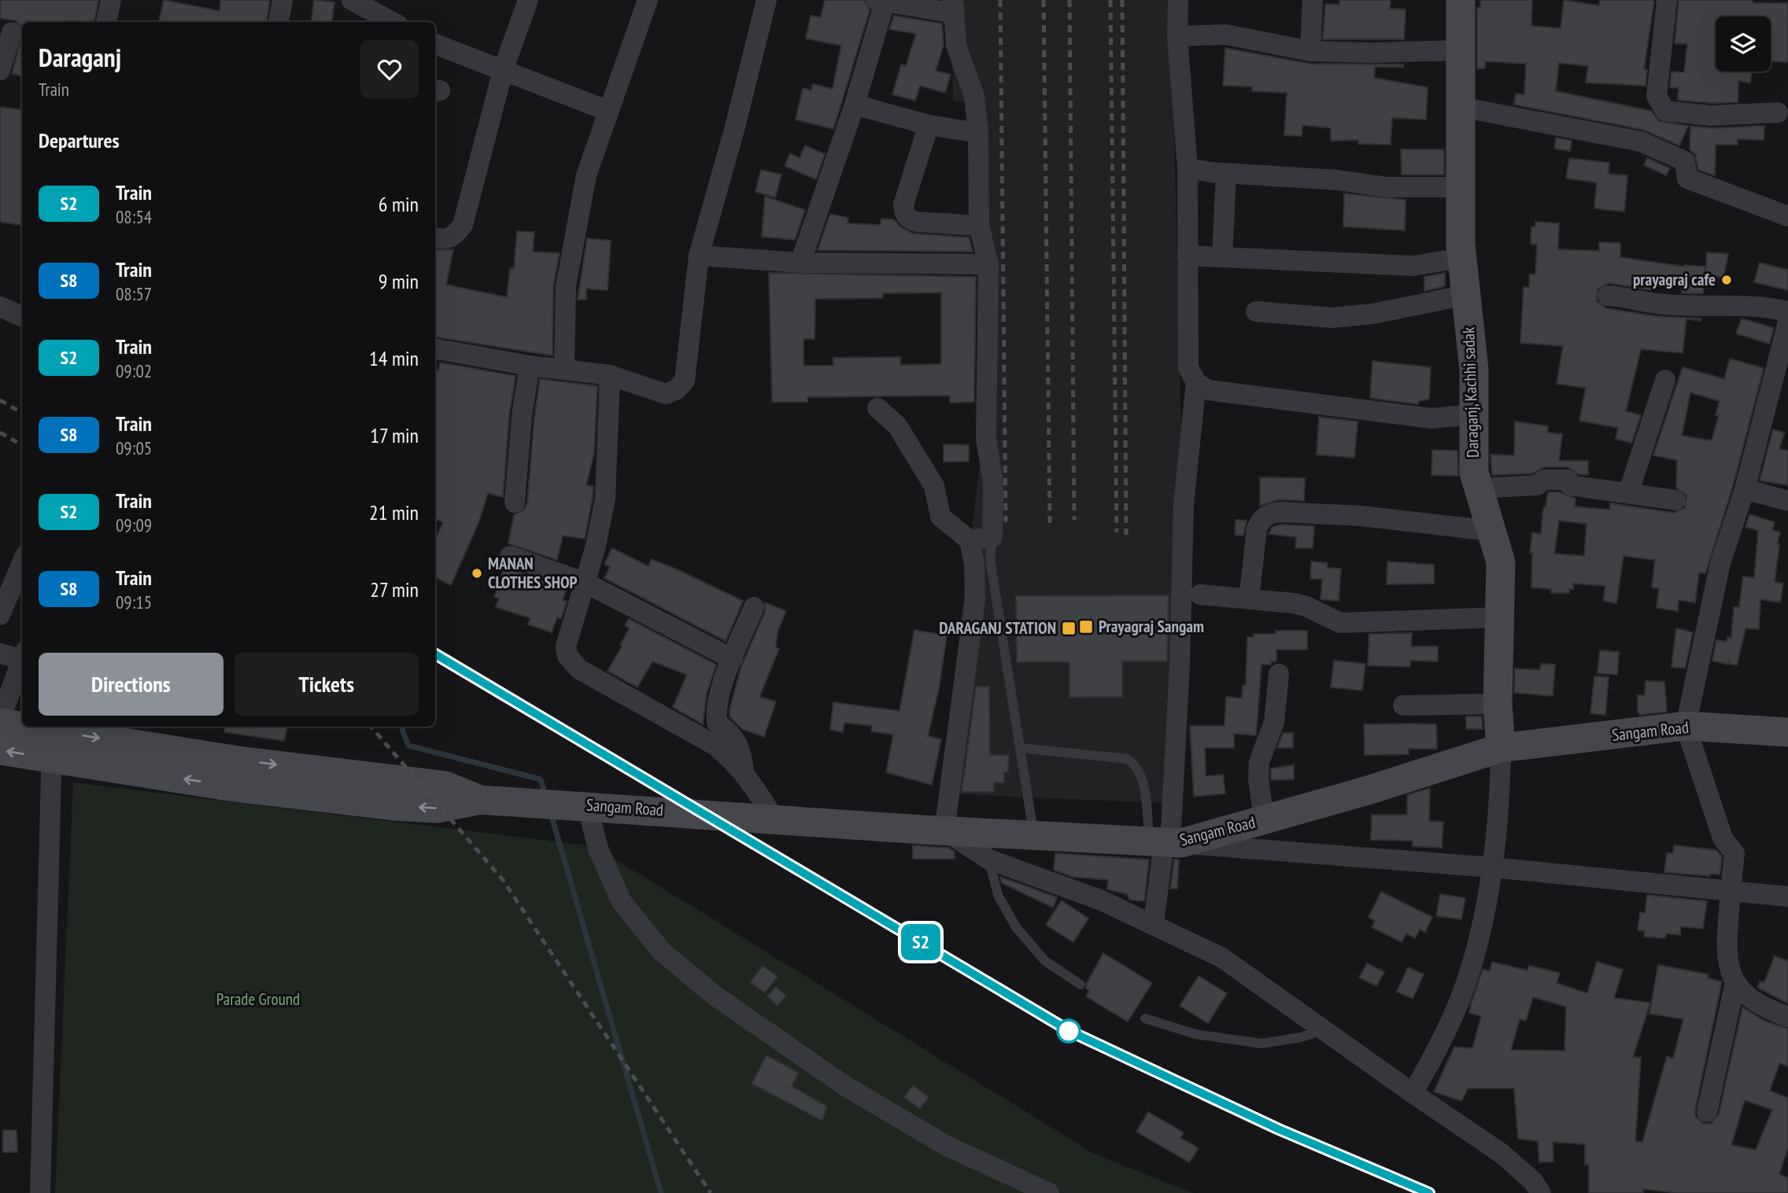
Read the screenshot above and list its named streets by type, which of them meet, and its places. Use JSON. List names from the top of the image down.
{
  "streets": {
    "main road": ["Daraganj, Kachhi sadak", "Sangam Road"]
  },
  "crossings": [
    ["Daraganj, Kachhi sadak", "Sangam Road"]
  ],
  "parks": ["Parade Ground"],
  "places": {
    "other": ["prayagraj cafe", "MANAN CLOTHES SHOP"],
    "transit": ["Prayagraj Sangam", "DARAGANJ STATION"]
  },
  "page": {
    "on_map": "S2",
    "heading": [
      ["Daraganj", "Train"],
      "Departures"
    ],
    "list": [
      {
        "mark": "S2",
        "name": "Train",
        "note": "08:54",
        "value": "6 min"
      },
      {
        "mark": "S8",
        "name": "Train",
        "note": "08:57",
        "value": "9 min"
      },
      {
        "mark": "S2",
        "name": "Train",
        "note": "09:02",
        "value": "14 min"
      },
      {
        "mark": "S8",
        "name": "Train",
        "note": "09:05",
        "value": "17 min"
      },
      {
        "mark": "S2",
        "name": "Train",
        "note": "09:09",
        "value": "21 min"
      },
      {
        "mark": "S8",
        "name": "Train",
        "note": "09:15",
        "value": "27 min"
      }
    ],
    "buttons": ["Directions", "Tickets"]
  }
}
